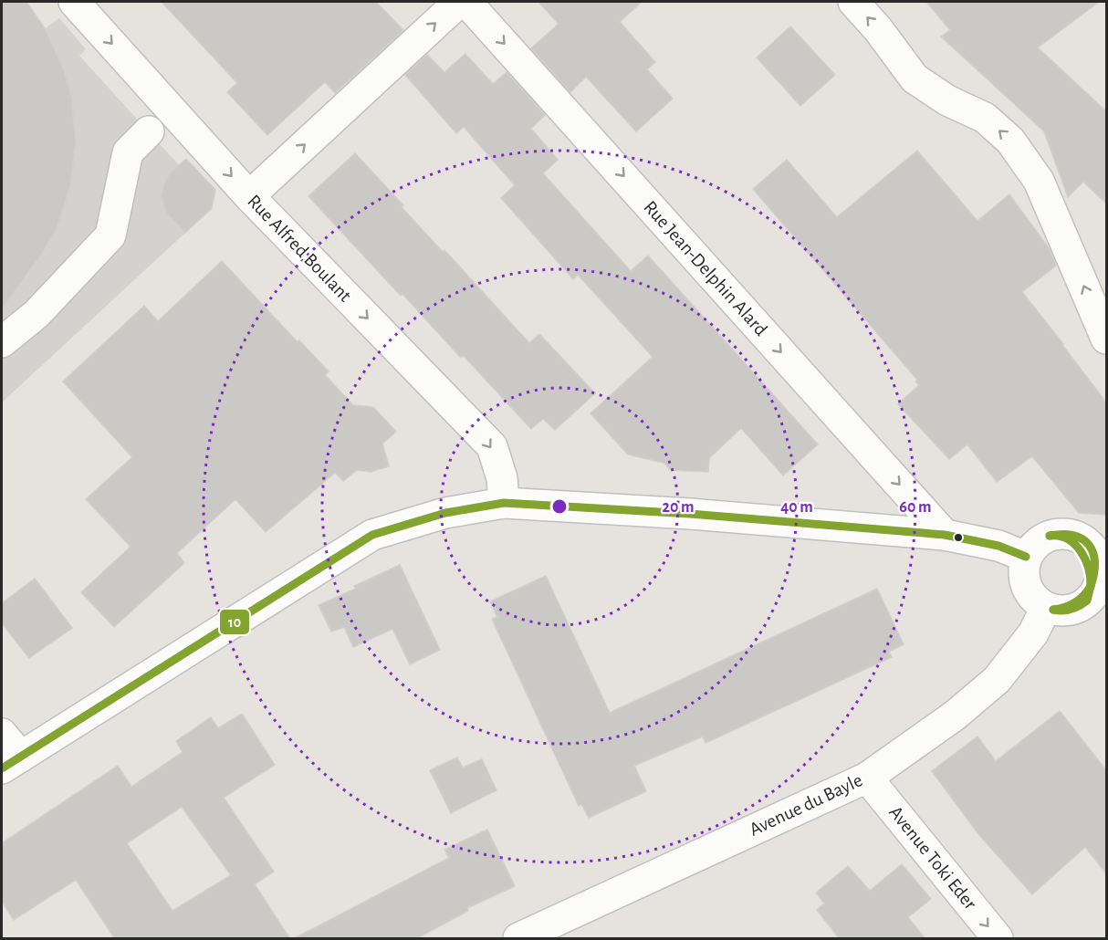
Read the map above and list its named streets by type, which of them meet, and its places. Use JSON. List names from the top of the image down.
{
  "streets": {
    "street": [
      "Rue Alfred Boulant",
      "Rue Jean-Delphin Alard",
      "Avenue du Bayle",
      "Avenue Toki Eder"
    ]
  },
  "crossings": [
    ["Avenue du Bayle", "Avenue Toki Eder"]
  ],
  "one_way": ["Rue Alfred Boulant", "Rue Jean-Delphin Alard", "Avenue Toki Eder"],
  "lines": ["transit line 10"],
  "rings": ["20 m", "40 m", "60 m"]
}
